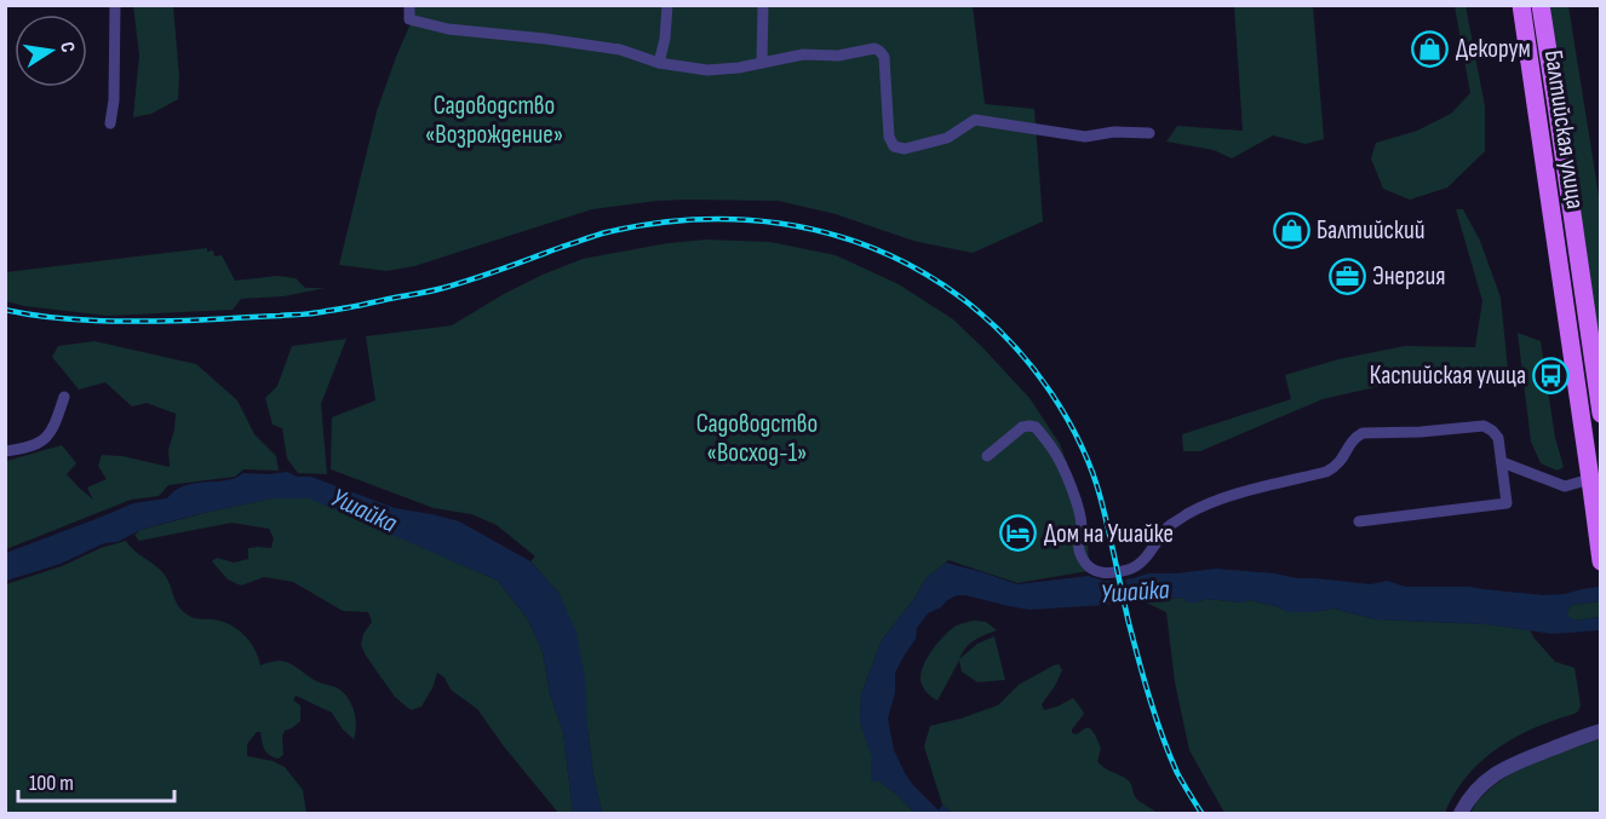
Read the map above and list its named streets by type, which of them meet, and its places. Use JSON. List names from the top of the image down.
{
  "streets": {
    "main road": ["Балтийская улица"]
  },
  "water": ["Ушайка"],
  "parks": ["Садоводство «Возрождение»", "Садоводство «Восход-1»"],
  "places": {
    "shop": ["Декорум", "Балтийский"],
    "office": ["Энергия"],
    "bus stop": ["Каспийская улица"],
    "hotel": ["Дом на Ушайке"]
  },
  "scale_bar": "100 m",
  "north": "right"
}
